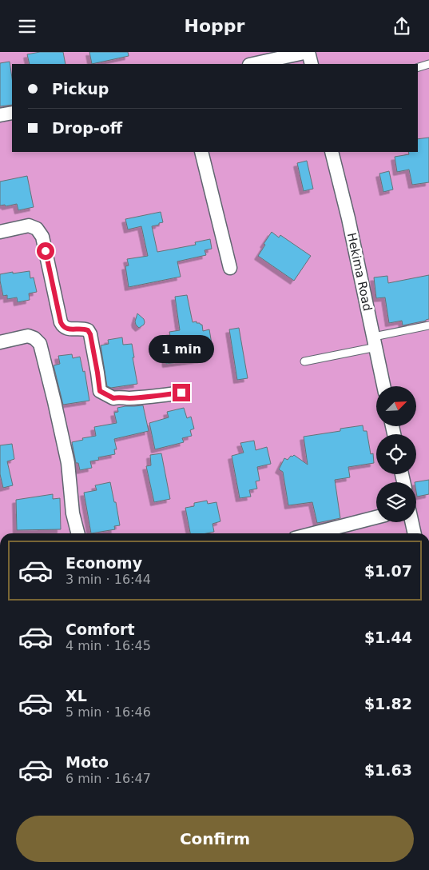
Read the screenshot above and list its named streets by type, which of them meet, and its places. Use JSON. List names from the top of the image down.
{
  "streets": {
    "street": ["Hekima Road"]
  },
  "north": "top right",
  "page": {
    "header": "Hoppr",
    "banner": ["Pickup", "Drop-off"],
    "bubble": "1 min",
    "list": [
      {
        "name": "Economy",
        "note": "3 min · 16:44",
        "value": "$1.07"
      },
      {
        "name": "Comfort",
        "note": "4 min · 16:45",
        "value": "$1.44"
      },
      {
        "name": "XL",
        "note": "5 min · 16:46",
        "value": "$1.82"
      },
      {
        "name": "Moto",
        "note": "6 min · 16:47",
        "value": "$1.63"
      }
    ],
    "buttons": "Confirm"
  }
}
